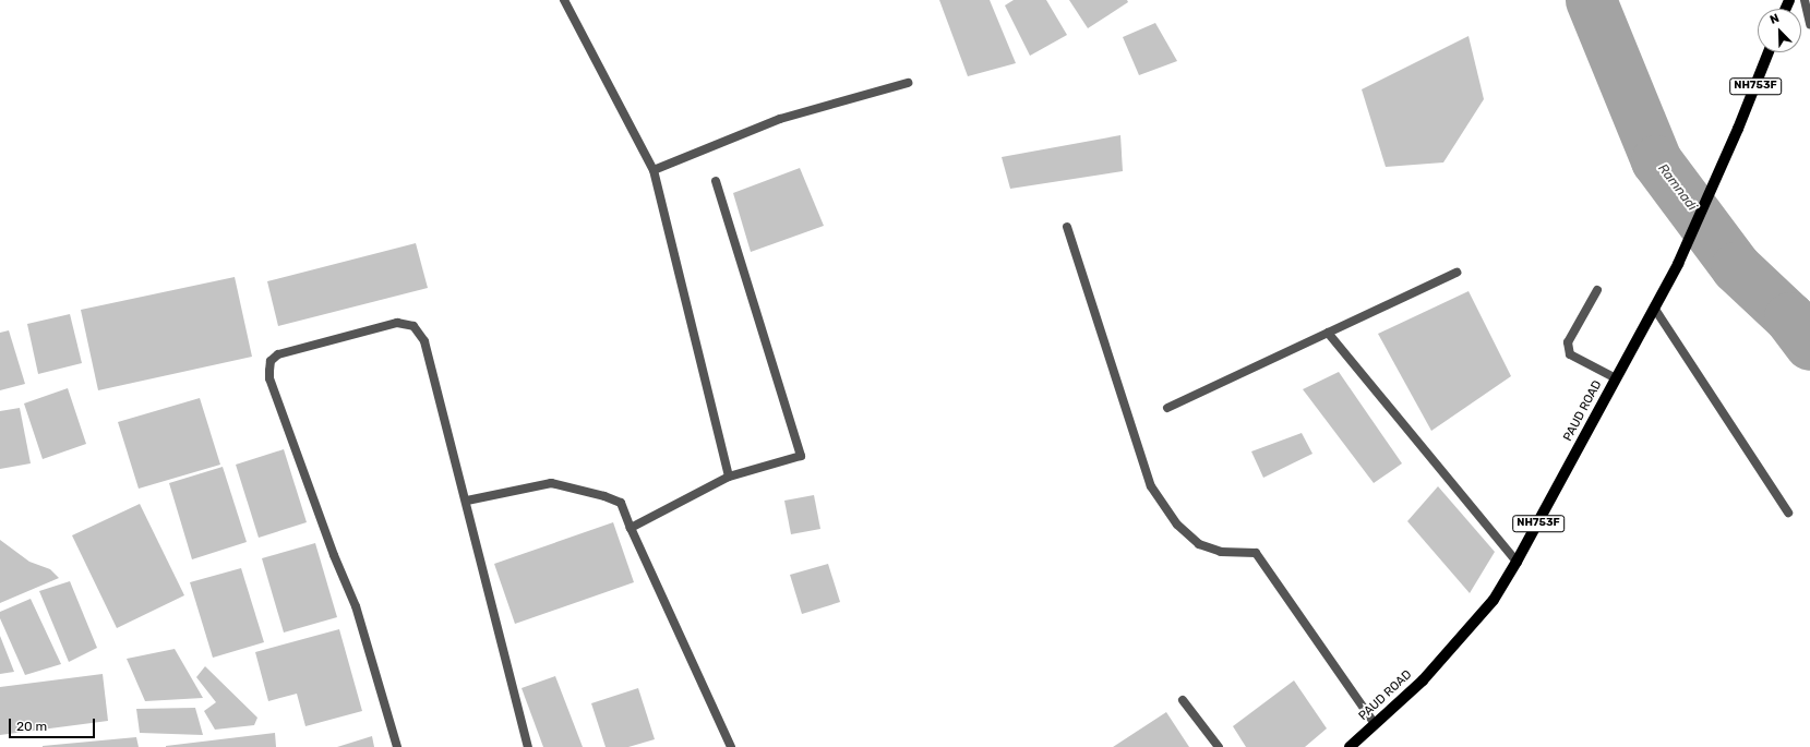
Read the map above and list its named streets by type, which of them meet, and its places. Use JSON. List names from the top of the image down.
{
  "streets": {
    "main road": ["NH753F", "PAUD ROAD"]
  },
  "water": ["Ramnadi"],
  "scale_bar": "20 m",
  "north": "top left"
}
